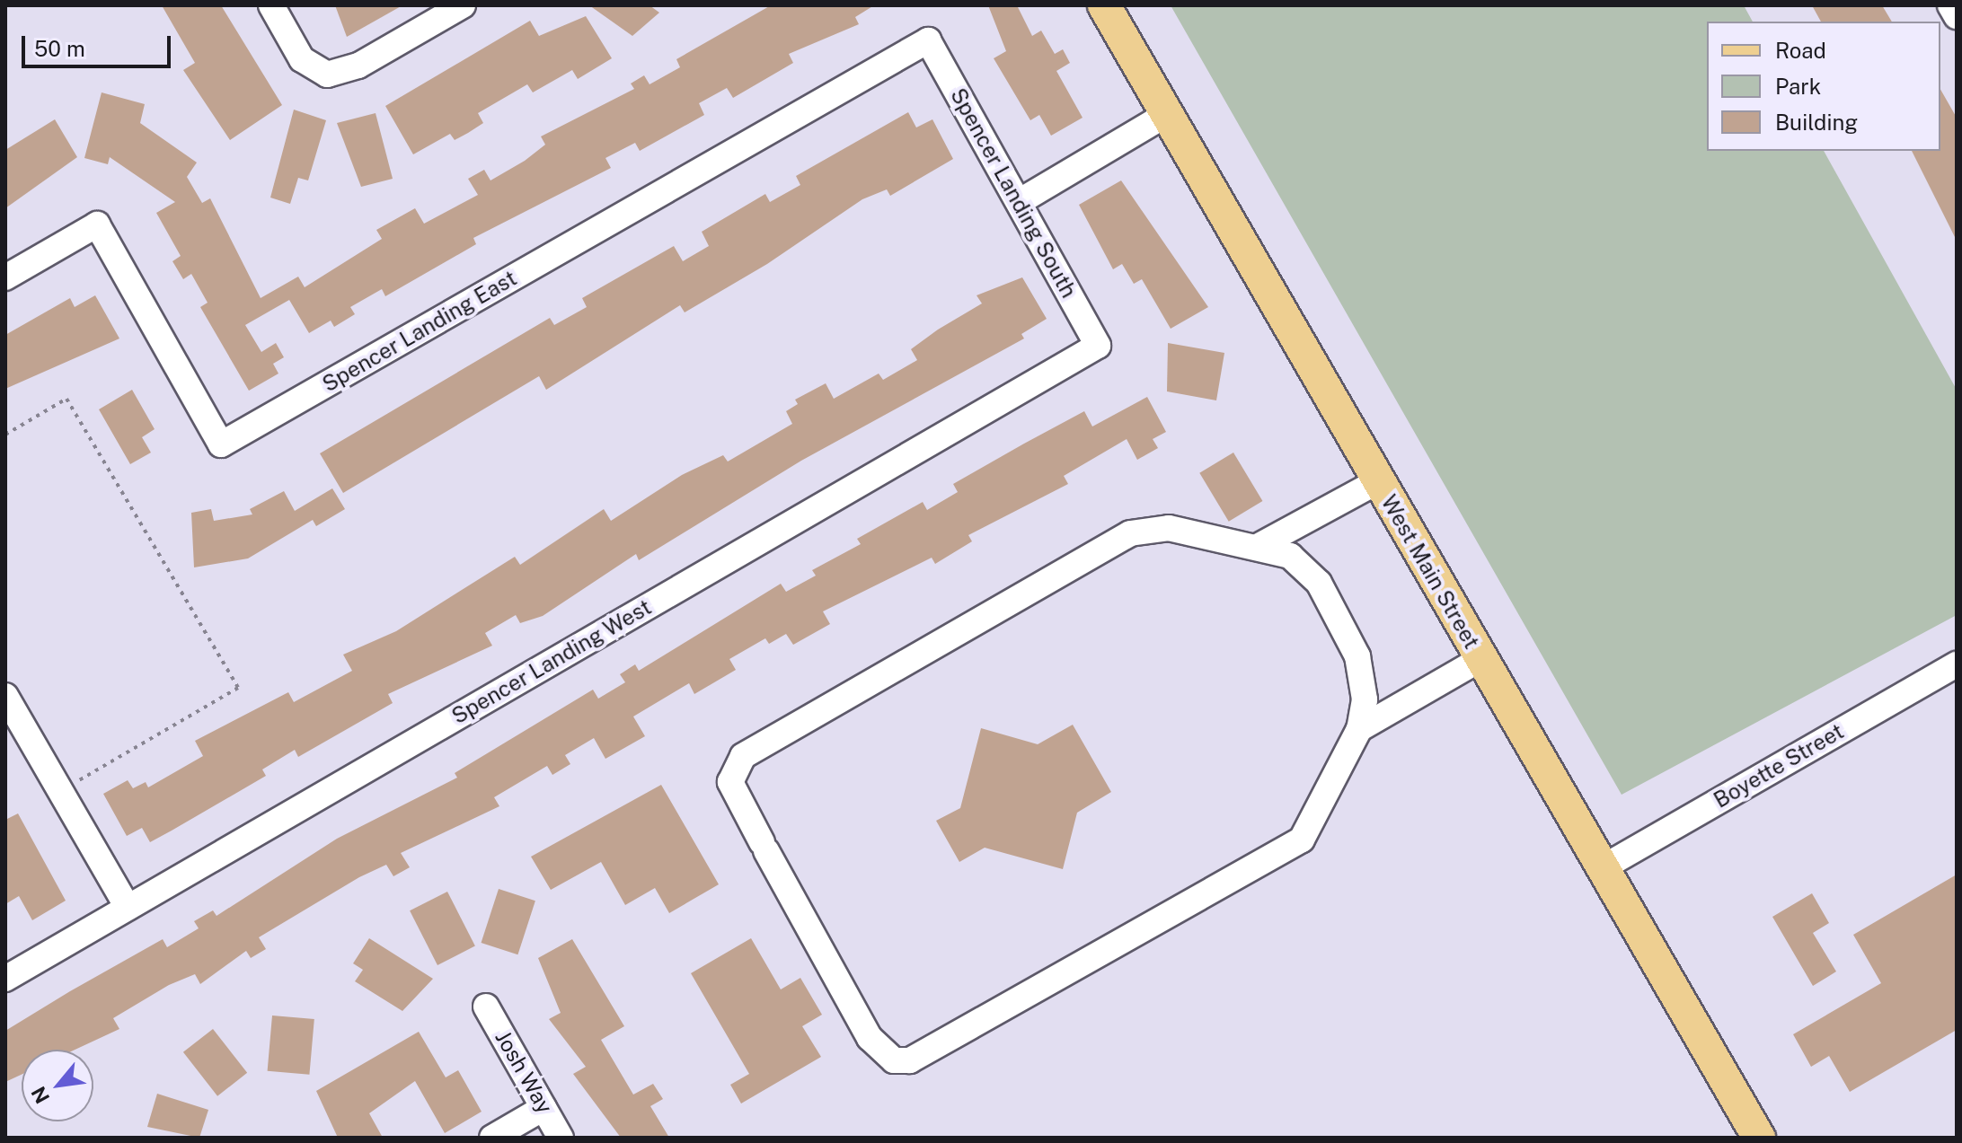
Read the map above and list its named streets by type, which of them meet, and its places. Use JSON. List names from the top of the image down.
{
  "streets": {
    "main road": ["West Main Street"],
    "street": [
      "Spencer Landing South",
      "Spencer Landing East",
      "Spencer Landing West",
      "Boyette Street",
      "Josh Way"
    ]
  },
  "crossings": [
    ["Spencer Landing South", "Spencer Landing East"],
    ["Spencer Landing South", "Spencer Landing West"],
    ["West Main Street", "Boyette Street"]
  ],
  "legend": ["Road", "Park", "Building"],
  "scale_bar": "50 m",
  "north": "bottom left"
}
